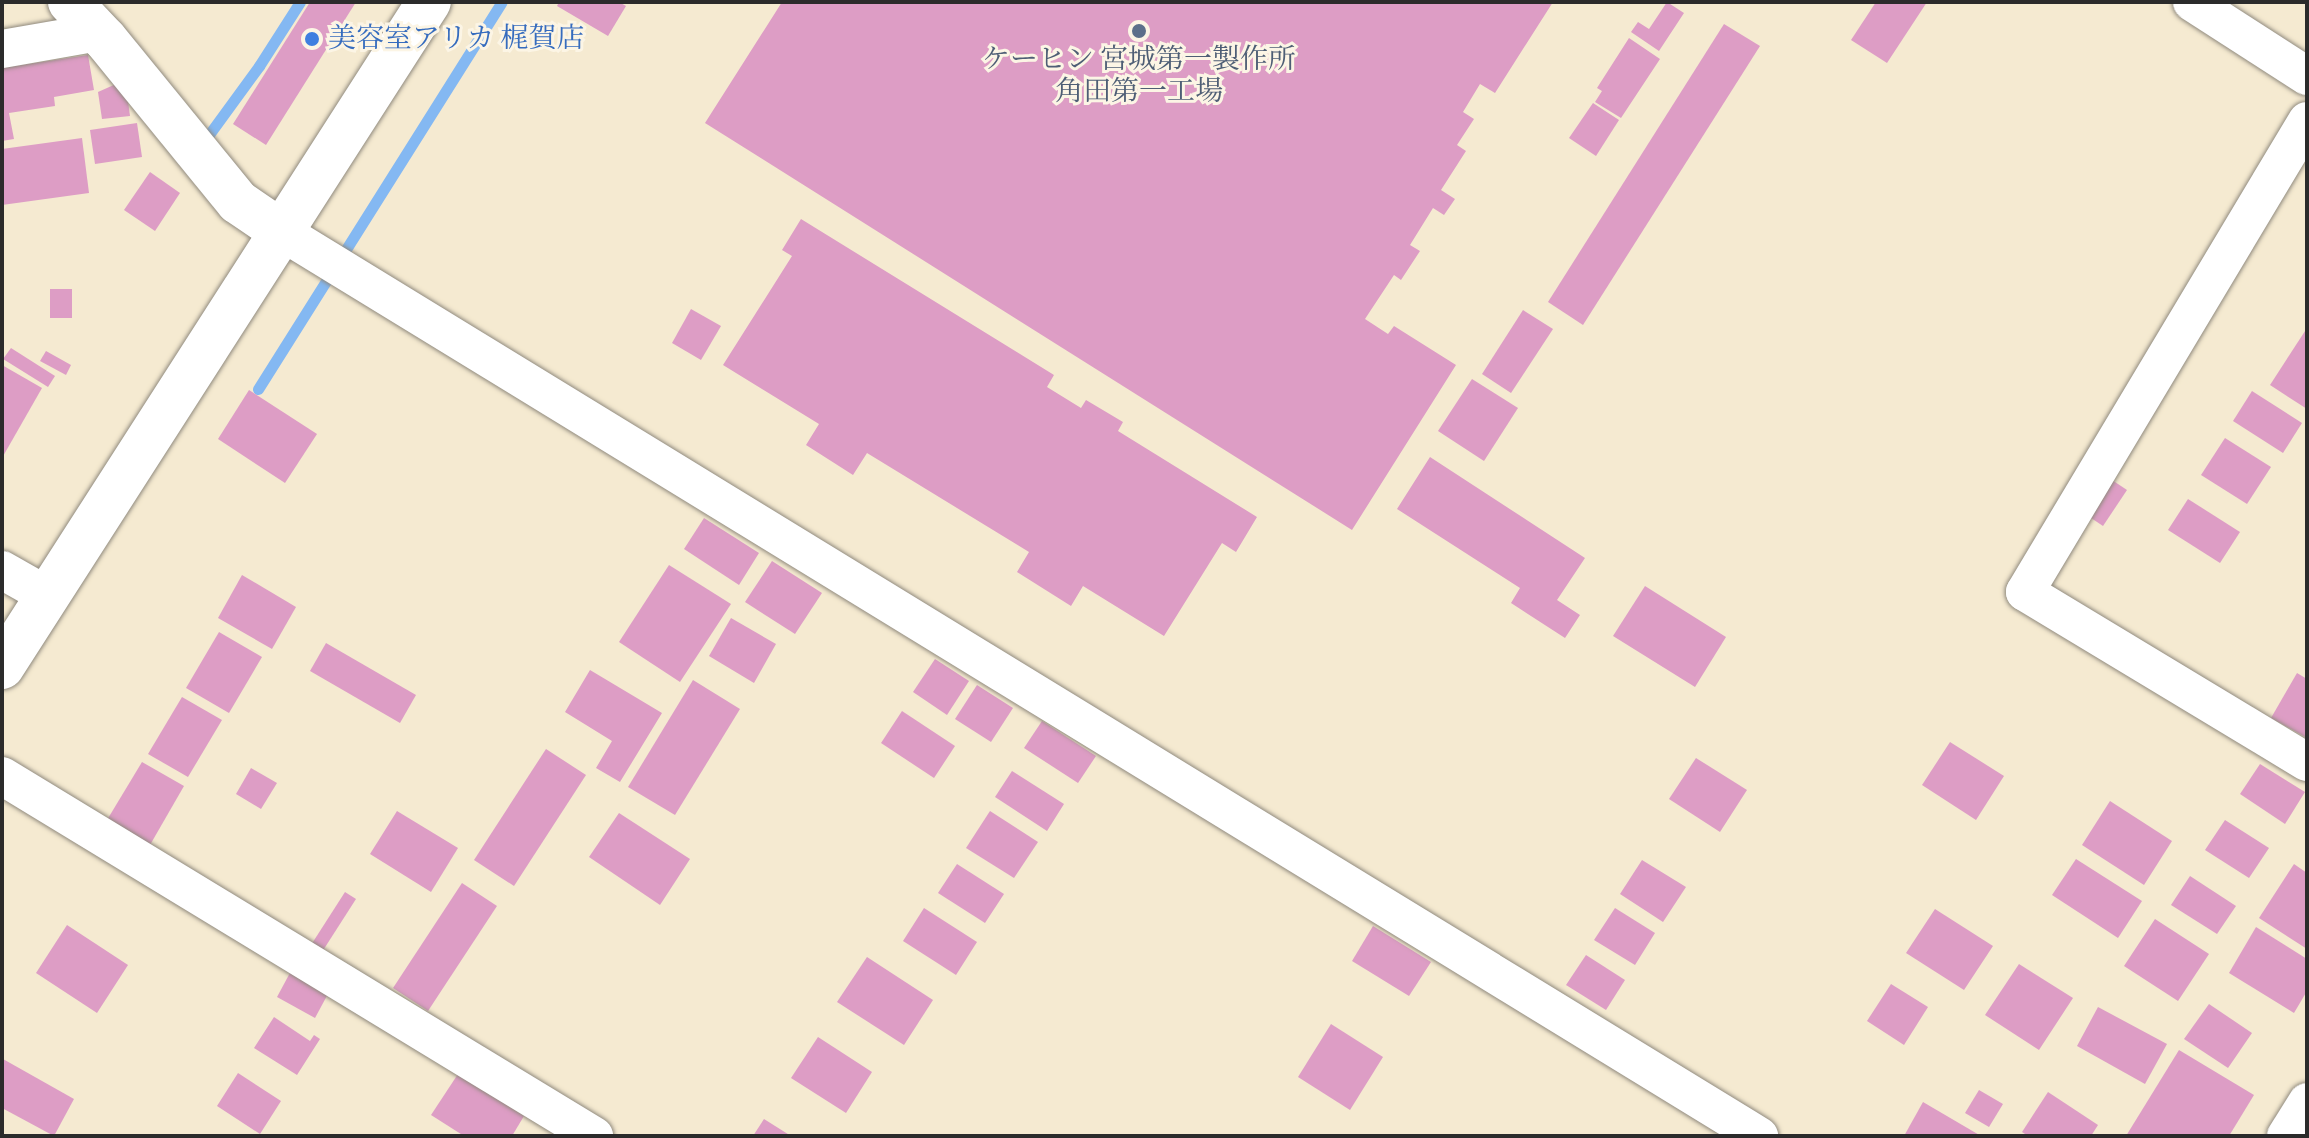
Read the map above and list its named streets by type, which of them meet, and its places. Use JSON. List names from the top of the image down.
{
  "places": ["ケーヒン 宮城第一製作所 角田第一工場", "美容室アリカ 梶賀店"]
}
